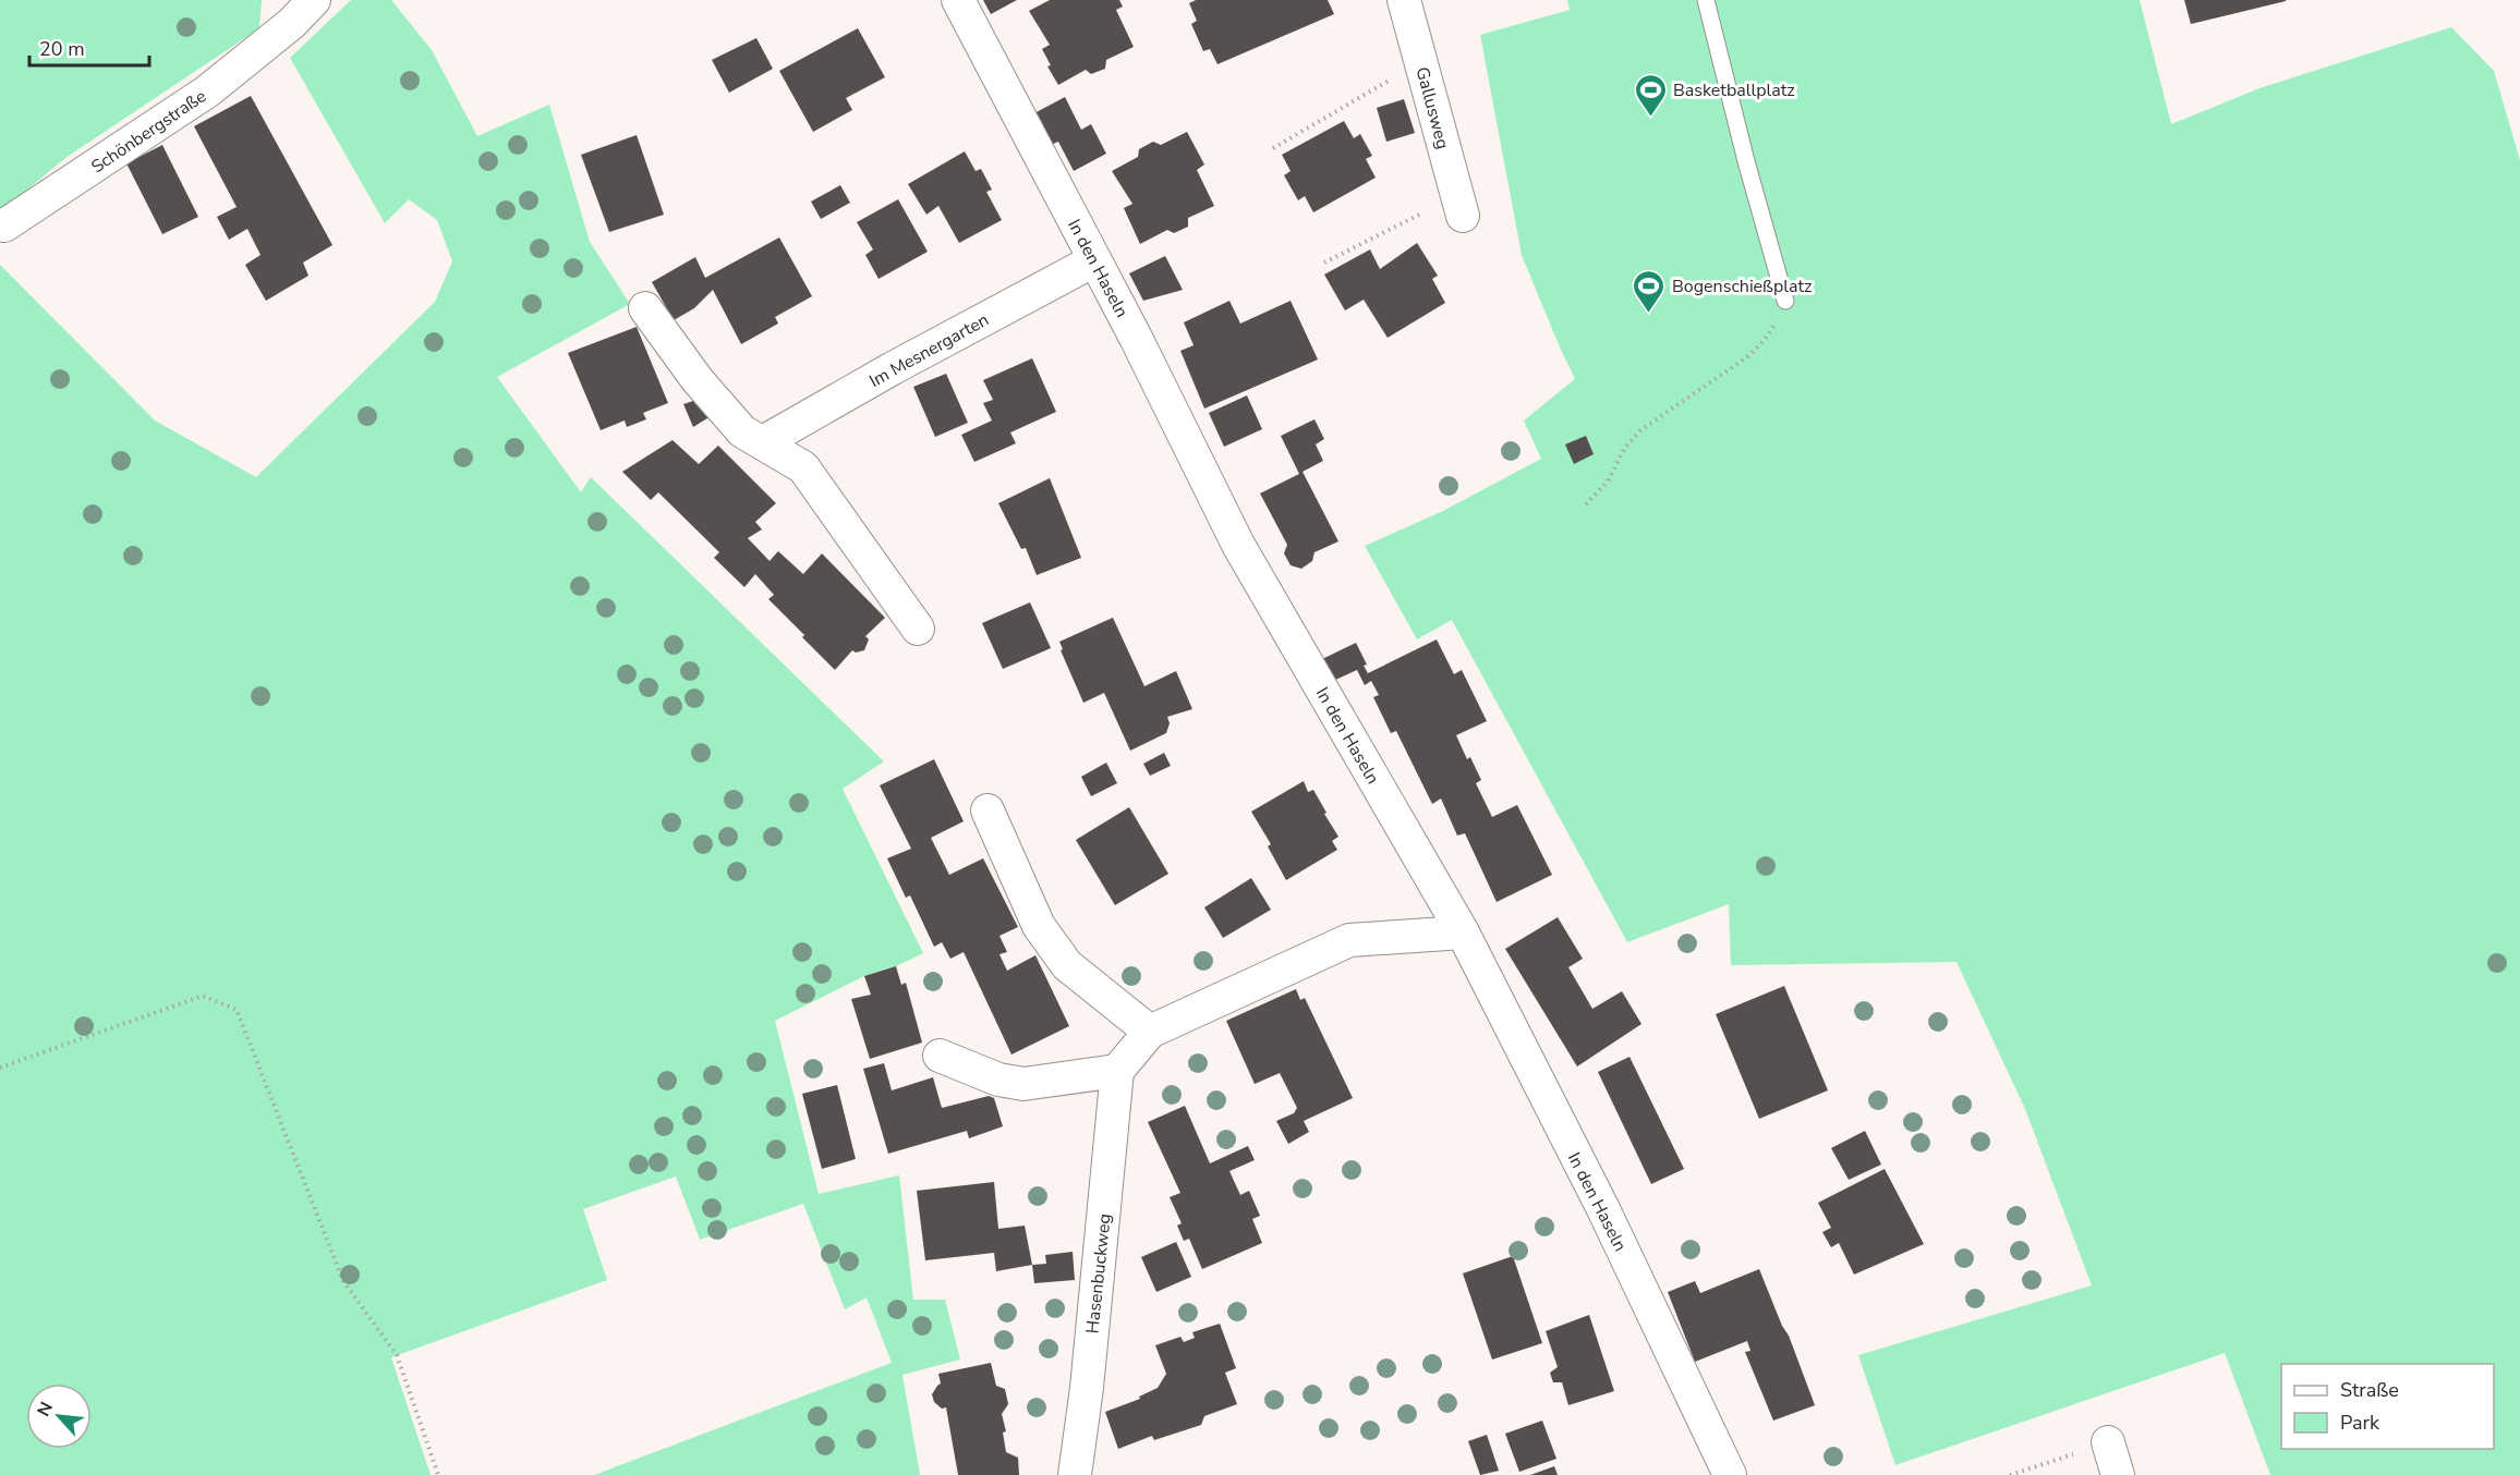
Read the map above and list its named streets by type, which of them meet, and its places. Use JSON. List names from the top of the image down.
{
  "streets": {
    "street": [
      "Gallusweg",
      "Schönbergstraße",
      "In den Haseln",
      "Im Mesnergarten",
      "Hasenbuckweg"
    ]
  },
  "crossings": [
    ["In den Haseln", "Im Mesnergarten"]
  ],
  "places": {
    "sports": ["Basketballplatz", "Bogenschießplatz"]
  },
  "legend": ["Straße", "Park"],
  "scale_bar": "20 m",
  "north": "top left"
}
